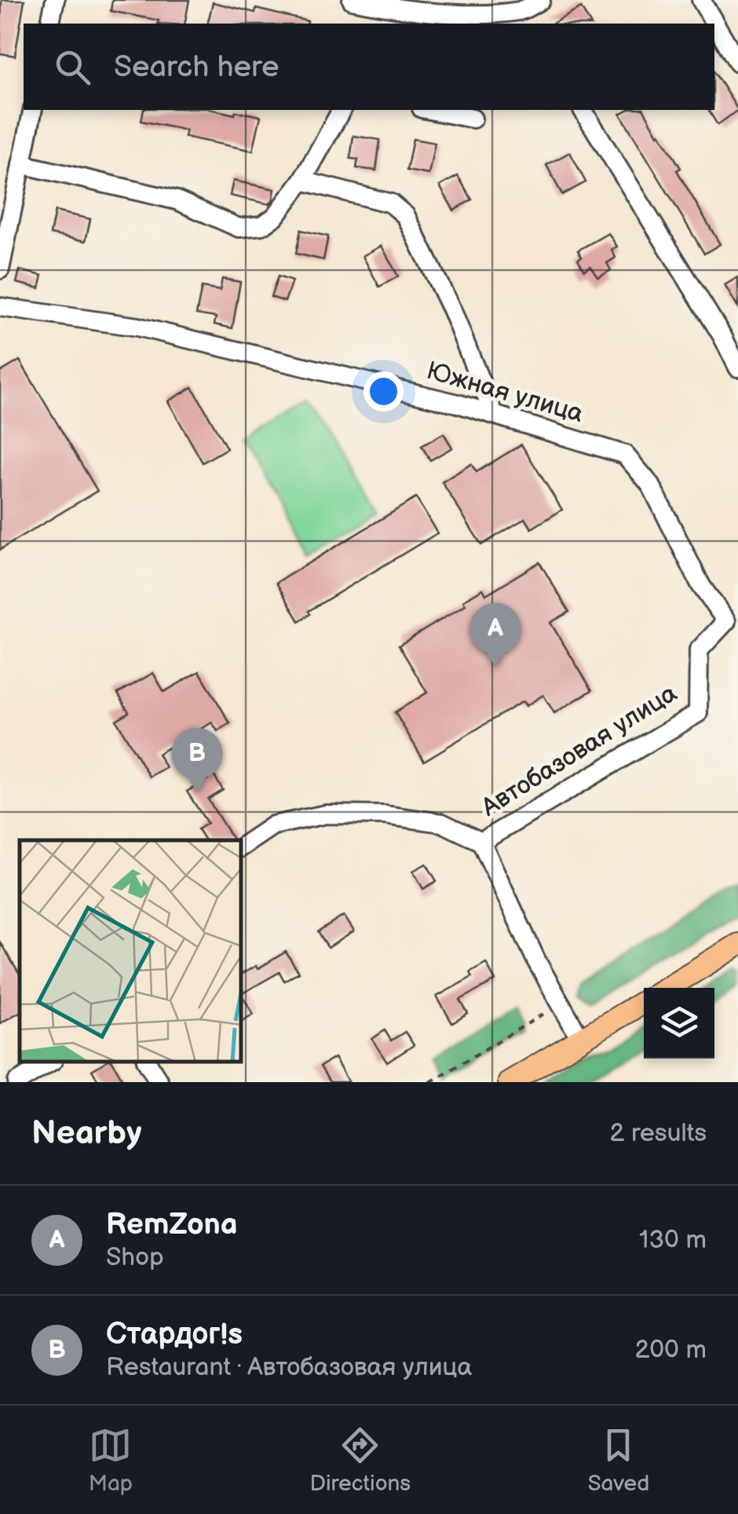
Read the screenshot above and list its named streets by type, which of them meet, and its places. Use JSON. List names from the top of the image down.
{
  "streets": {
    "street": ["Южная улица", "Автобазовая улица"]
  },
  "crossings": [
    ["Южная улица", "Автобазовая улица"]
  ],
  "page": {
    "search": "Search here",
    "pins": ["A", "B"],
    "heading": ["Nearby", "2 results"],
    "list": [
      {
        "mark": "A",
        "name": "RemZona",
        "note": "Shop",
        "value": "130 m"
      },
      {
        "mark": "B",
        "name": "Стардог!s",
        "note": "Restaurant · Автобазовая улица",
        "value": "200 m"
      }
    ],
    "nav": ["Map", "Directions", "Saved"]
  }
}
